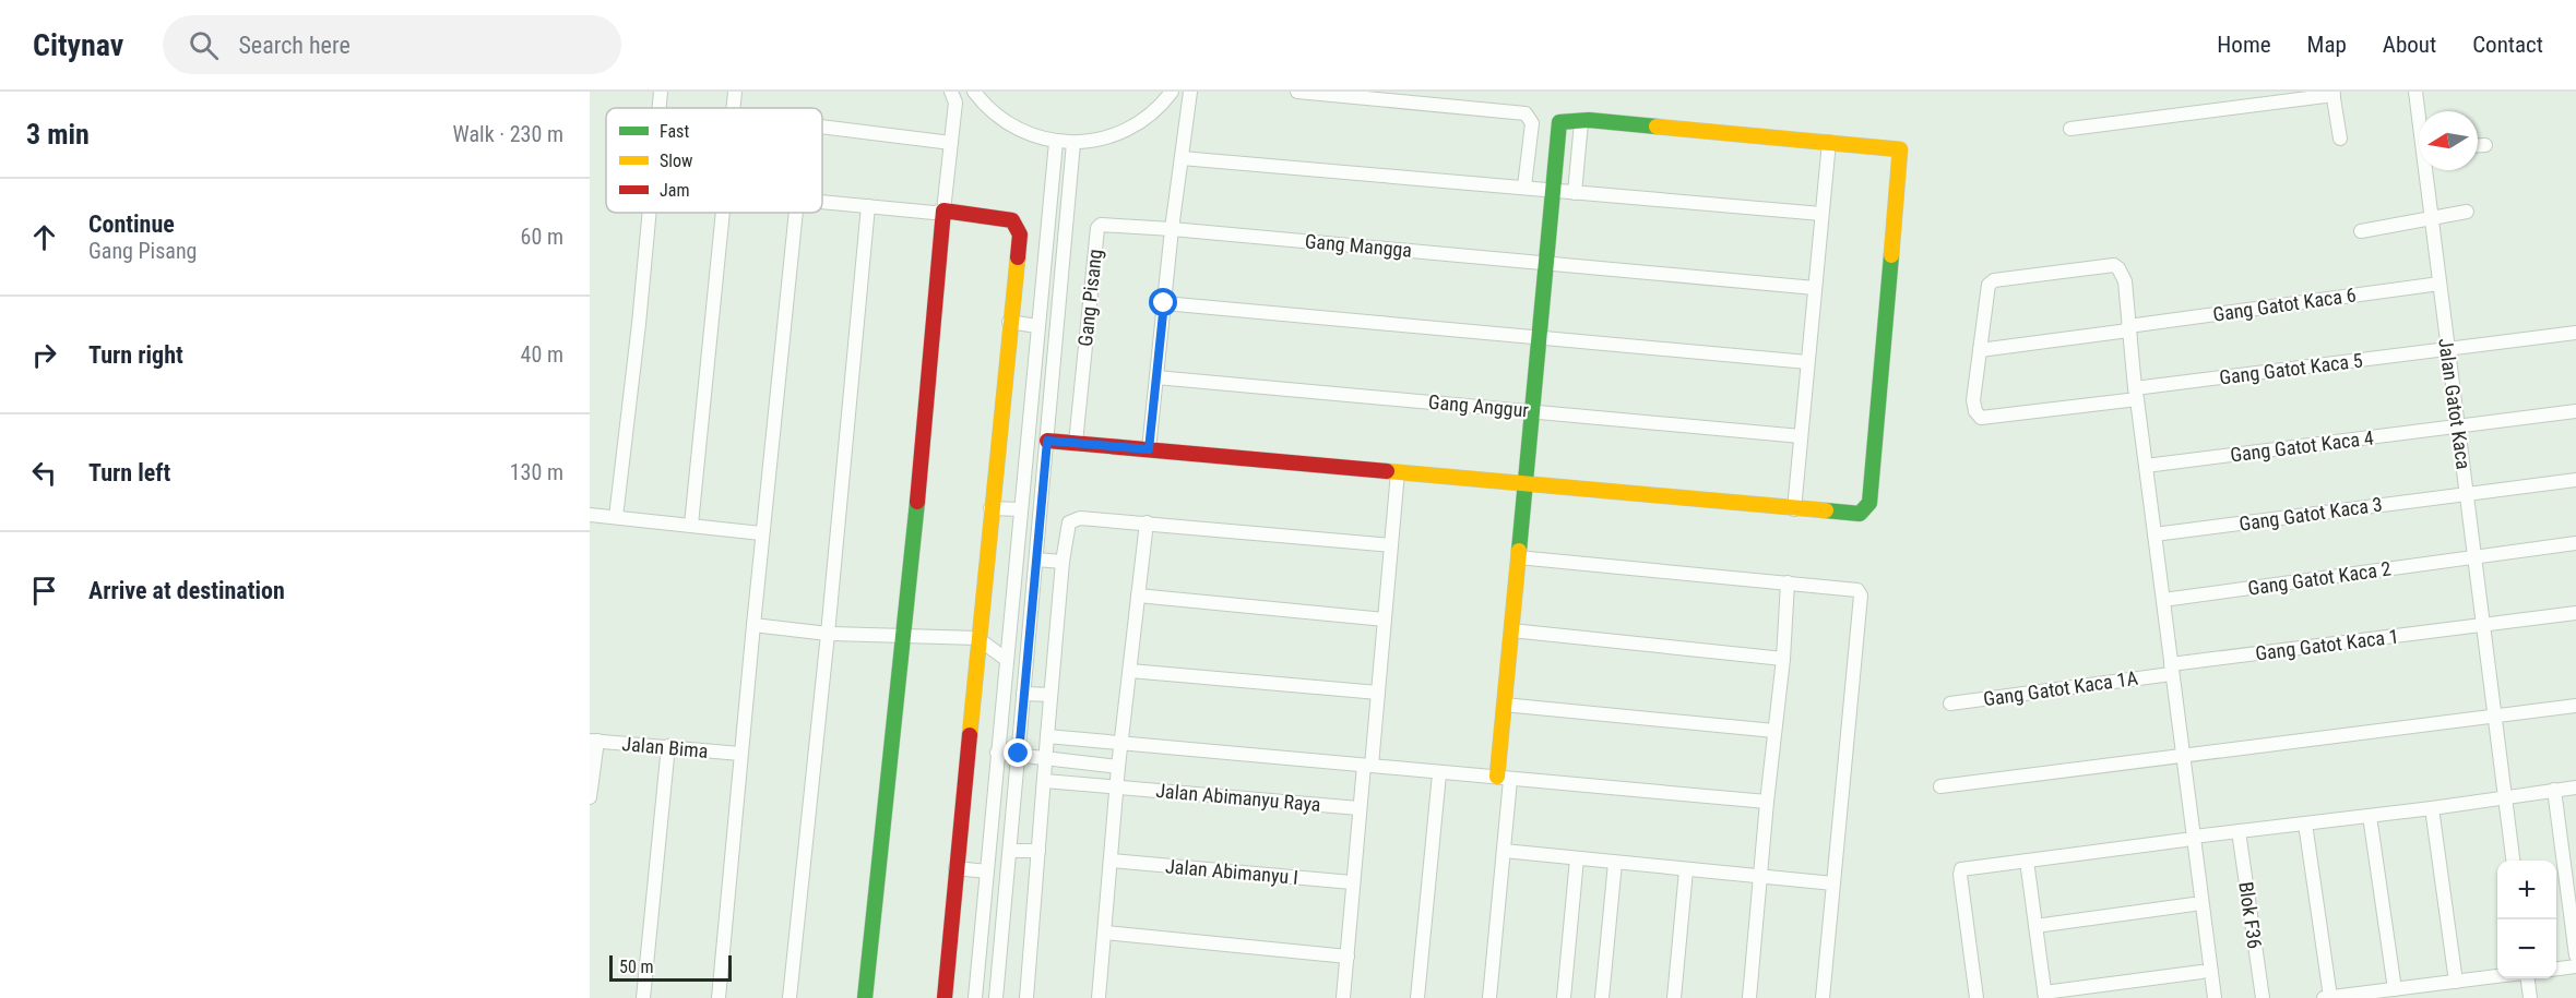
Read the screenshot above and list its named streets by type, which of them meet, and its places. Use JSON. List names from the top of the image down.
{
  "streets": {
    "street": [
      "Gang Mangga",
      "Gang Pisang",
      "Gang Gatot Kaca 6",
      "Gang Gatot Kaca 5",
      "Jalan Gatot Kaca",
      "Gang Anggur",
      "Gang Gatot Kaca 4",
      "Gang Gatot Kaca 3",
      "Gang Gatot Kaca 2",
      "Gang Gatot Kaca 1",
      "Gang Gatot Kaca 1A",
      "Jalan Bima",
      "Jalan Abimanyu Raya",
      "Jalan Abimanyu I",
      "Blok F36"
    ]
  },
  "crossings": [
    ["Gang Mangga", "Gang Pisang"],
    ["Gang Gatot Kaca 6", "Gang Gatot Kaca 5"],
    ["Gang Gatot Kaca 6", "Jalan Gatot Kaca"],
    ["Gang Gatot Kaca 5", "Jalan Gatot Kaca"],
    ["Jalan Gatot Kaca", "Gang Gatot Kaca 4"],
    ["Jalan Gatot Kaca", "Gang Gatot Kaca 3"],
    ["Jalan Gatot Kaca", "Gang Gatot Kaca 2"],
    ["Jalan Gatot Kaca", "Gang Gatot Kaca 1"],
    ["Gang Gatot Kaca 1", "Gang Gatot Kaca 1A"]
  ],
  "legend": ["Fast", "Slow", "Jam"],
  "scale_bar": "50 m",
  "north": "left",
  "page": {
    "header": "Citynav",
    "search": "Search here",
    "nav": [
      "Home",
      "Map",
      "About",
      "Contact"
    ],
    "heading": ["3 min", "Walk · 230 m"],
    "list": [
      ["Continue", "Gang Pisang", "60 m"],
      ["Turn right", "40 m"],
      ["Turn left", "130 m"],
      "Arrive at destination"
    ],
    "map_buttons": ["+", "−"],
    "scale": "50 m"
  }
}
